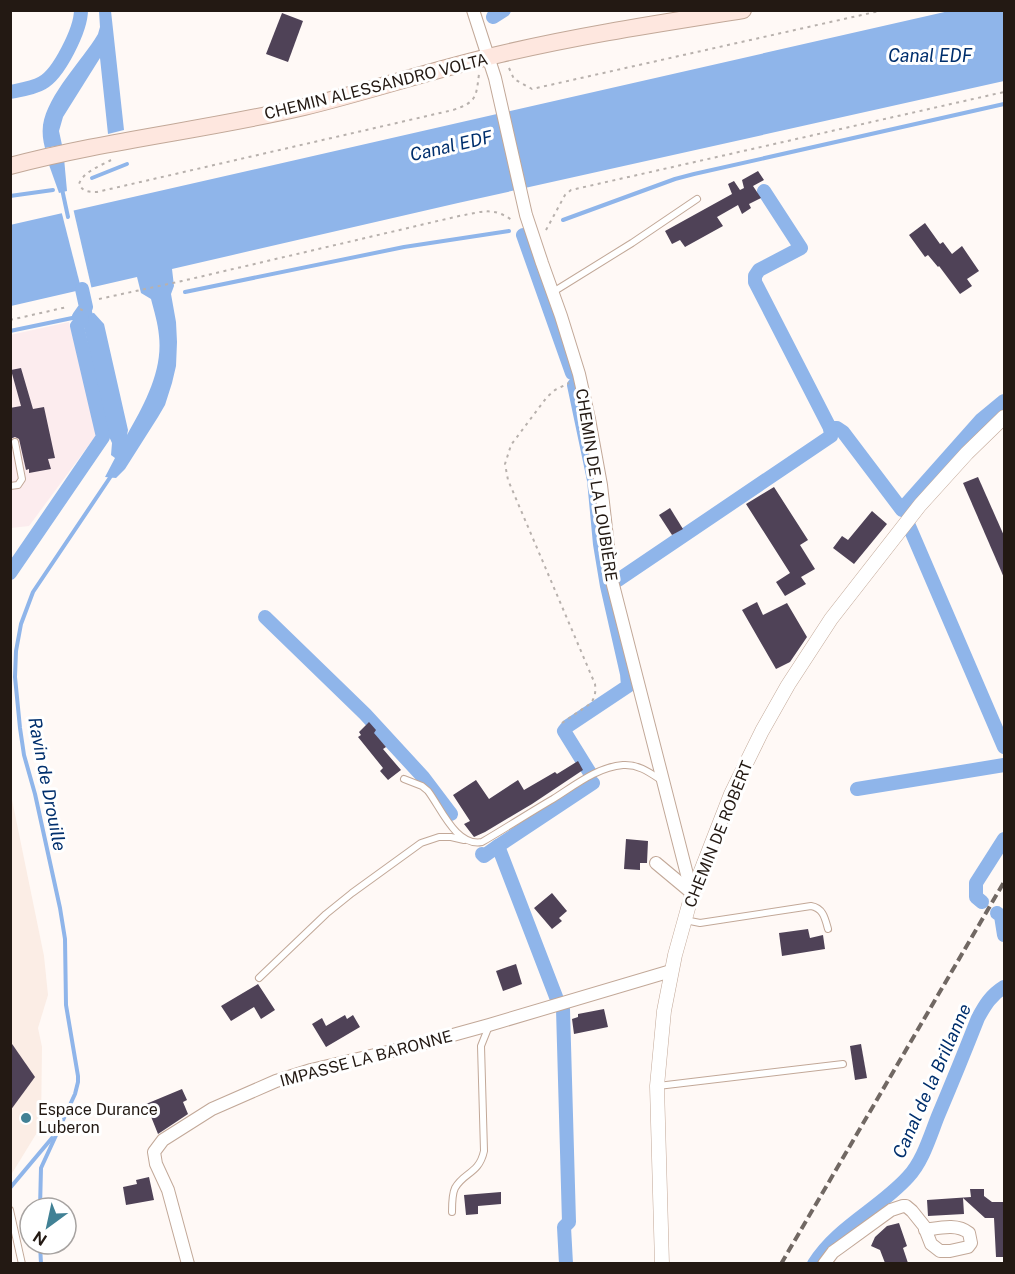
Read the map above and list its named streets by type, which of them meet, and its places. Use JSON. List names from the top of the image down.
{
  "streets": {
    "main road": ["CHEMIN ALESSANDRO VOLTA"],
    "street": ["CHEMIN DE LA LOUBIÈRE", "CHEMIN DE ROBERT", "IMPASSE LA BARONNE"]
  },
  "crossings": [
    ["CHEMIN ALESSANDRO VOLTA", "CHEMIN DE LA LOUBIÈRE"],
    ["CHEMIN DE LA LOUBIÈRE", "CHEMIN DE ROBERT"],
    ["CHEMIN DE ROBERT", "IMPASSE LA BARONNE"]
  ],
  "water": ["Canal EDF", "Ravin de Drouille", "Canal de la Brillanne"],
  "places": ["Espace Durance Luberon"],
  "north": "bottom left"
}
